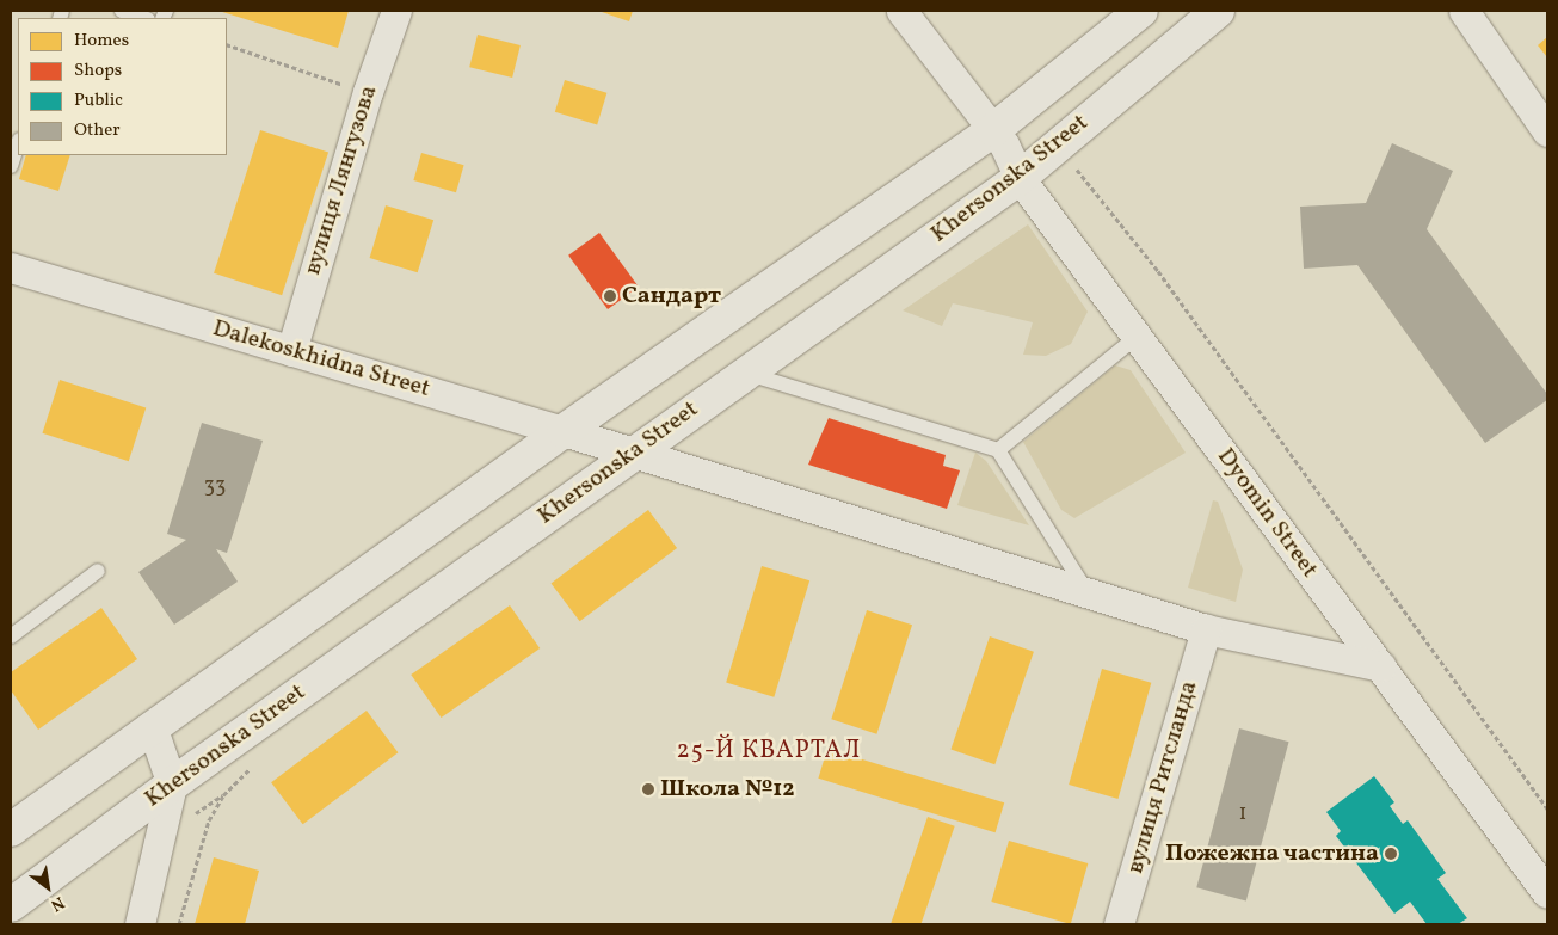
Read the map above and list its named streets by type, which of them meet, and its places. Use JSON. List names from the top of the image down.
{
  "streets": {
    "street": [
      "Khersonska Street",
      "вулиця Лянгузова",
      "Dalekoskhidna Street",
      "Dyomin Street",
      "вулиця Ритсланда"
    ]
  },
  "crossings": [
    ["Khersonska Street", "Dalekoskhidna Street"],
    ["Khersonska Street", "Dyomin Street"],
    ["вулиця Лянгузова", "Dalekoskhidna Street"],
    ["Dalekoskhidna Street", "Dyomin Street"],
    ["Dalekoskhidna Street", "вулиця Ритсланда"]
  ],
  "districts": ["25-Й КВАРТАЛ"],
  "places": ["Сандарт", "Школа №12", "Пожежна частина"],
  "house_numbers": ["33", "1"],
  "legend": [
    "Homes",
    "Shops",
    "Public",
    "Other"
  ],
  "north": "bottom right"
}
